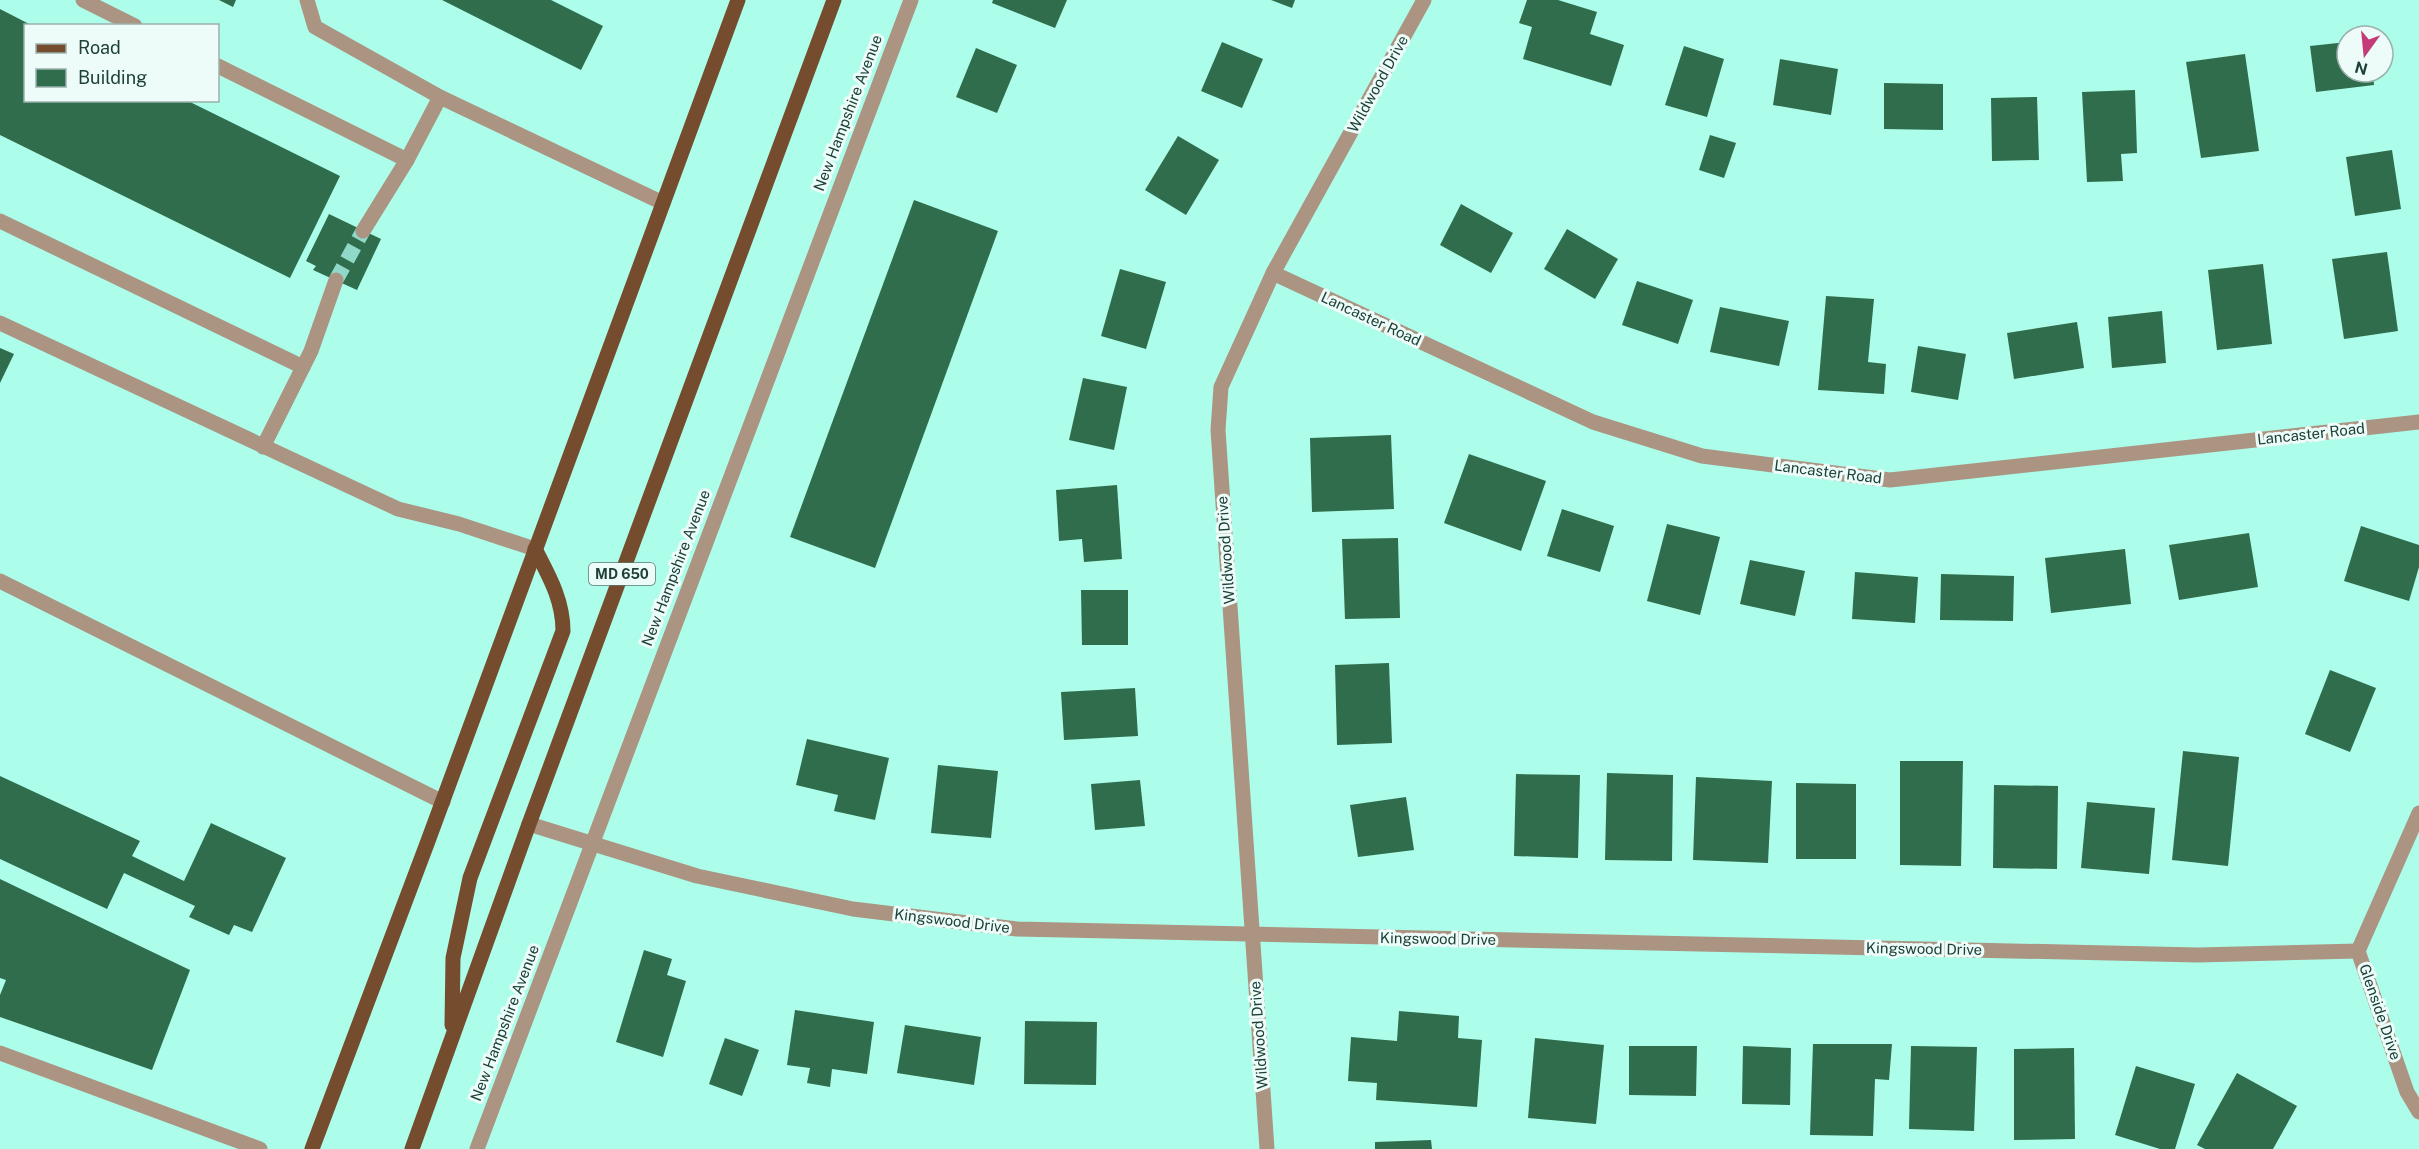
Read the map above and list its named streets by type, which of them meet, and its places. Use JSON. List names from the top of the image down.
{
  "streets": {
    "main road": ["MD 650"],
    "street": [
      "Wildwood Drive",
      "New Hampshire Avenue",
      "Lancaster Road",
      "Kingswood Drive",
      "Glenside Drive"
    ]
  },
  "crossings": [
    ["Wildwood Drive", "Lancaster Road"],
    ["Wildwood Drive", "Kingswood Drive"],
    ["New Hampshire Avenue", "Kingswood Drive"],
    ["MD 650", "Kingswood Drive"],
    ["Kingswood Drive", "Glenside Drive"]
  ],
  "legend": ["Road", "Building"],
  "north": "bottom"
}
